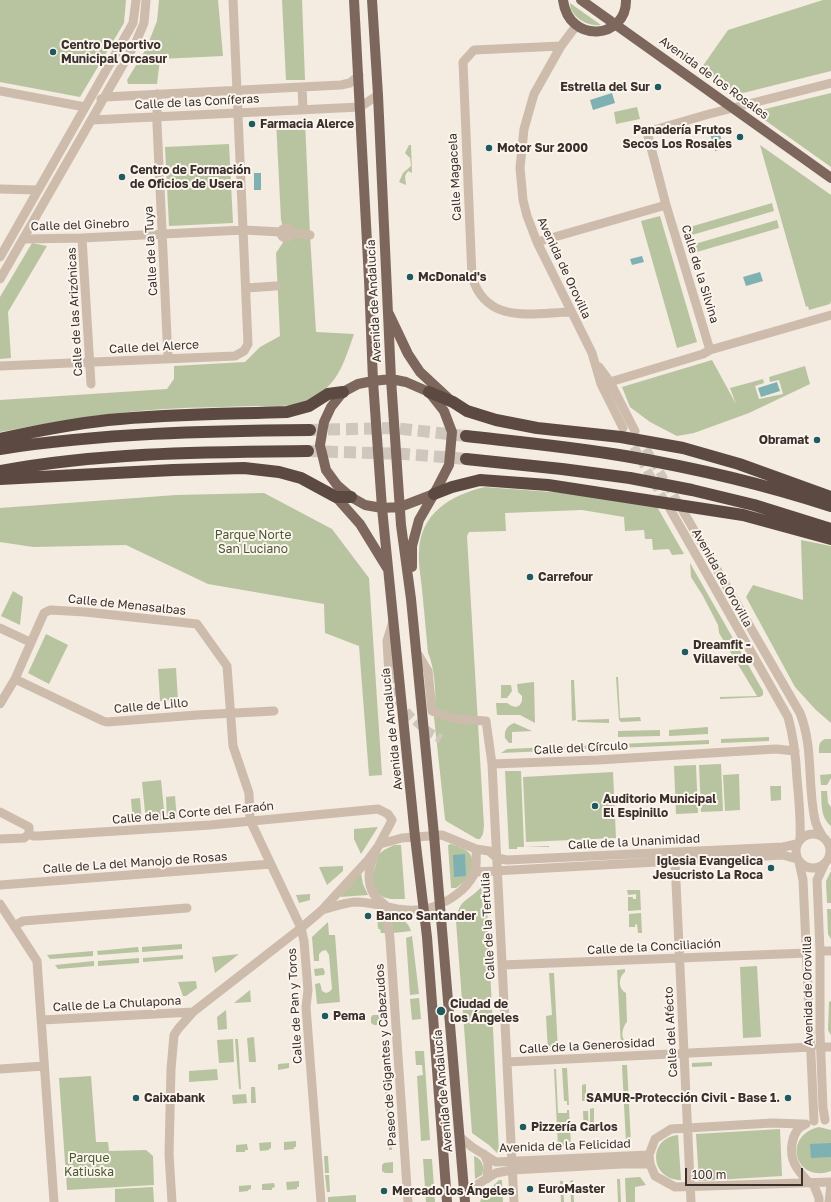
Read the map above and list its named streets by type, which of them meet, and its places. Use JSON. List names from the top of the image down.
{
  "streets": {
    "main road": ["Avenida de los Rosales", "Avenida de Andalucía"],
    "street": [
      "Calle de las Coníferas",
      "Calle Magacela",
      "Calle del Ginebro",
      "Calle de la Tuya",
      "Avenida de Orovilla",
      "Calle de la Silvina",
      "Calle de las Arizónicas",
      "Calle del Alerce",
      "Calle de Menasalbas",
      "Calle de Lillo",
      "Calle del Círculo",
      "Calle de La Corte del Faraón",
      "Calle de la Unanimidad",
      "Calle de La del Manojo de Rosas",
      "Calle de la Tertulia",
      "Calle de la Conciliación",
      "Calle de La Chulapona",
      "Calle de Pan y Toros",
      "Calle del Afécto",
      "Calle de la Generosidad",
      "Paseo de Gigantes y Cabezudos",
      "Avenida de la Felicidad"
    ]
  },
  "crossings": [
    ["Avenida de los Rosales", "Calle de la Silvina"],
    ["Calle de las Coníferas", "Calle de la Tuya"],
    ["Calle de las Coníferas", "Avenida de Andalucía"],
    ["Calle de las Coníferas", "Calle del Alerce"],
    ["Calle Magacela", "Avenida de Orovilla"],
    ["Calle del Ginebro", "Calle de la Tuya"],
    ["Calle del Ginebro", "Calle de las Arizónicas"],
    ["Calle del Ginebro", "Calle del Alerce"],
    ["Calle de la Tuya", "Calle del Alerce"],
    ["Avenida de Orovilla", "Calle del Círculo"],
    ["Avenida de Orovilla", "Calle de la Unanimidad"],
    ["Avenida de Orovilla", "Calle de la Conciliación"],
    ["Avenida de Orovilla", "Calle de la Generosidad"],
    ["Avenida de Orovilla", "Avenida de la Felicidad"],
    ["Avenida de Andalucía", "Calle de la Unanimidad"],
    ["Avenida de Andalucía", "Calle de la Tertulia"],
    ["Avenida de Andalucía", "Avenida de la Felicidad"],
    ["Calle de las Arizónicas", "Calle del Alerce"],
    ["Calle de Menasalbas", "Calle de Lillo"],
    ["Calle de Menasalbas", "Calle de La Corte del Faraón"],
    ["Calle de Menasalbas", "Calle de Pan y Toros"],
    ["Calle del Círculo", "Calle de la Tertulia"],
    ["Calle de La Corte del Faraón", "Calle de Pan y Toros"],
    ["Calle de la Unanimidad", "Calle de la Tertulia"],
    ["Calle de la Unanimidad", "Calle del Afécto"],
    ["Calle de La del Manojo de Rosas", "Calle de Pan y Toros"],
    ["Calle de la Tertulia", "Calle de la Conciliación"],
    ["Calle de la Tertulia", "Calle de la Generosidad"],
    ["Calle de la Tertulia", "Avenida de la Felicidad"],
    ["Calle de la Conciliación", "Calle del Afécto"],
    ["Calle del Afécto", "Calle de la Generosidad"],
    ["Calle del Afécto", "Avenida de la Felicidad"]
  ],
  "parks": ["Parque Norte San Luciano", "Parque Katiuska"],
  "places": [
    "Centro Deportivo Municipal Orcasur",
    "Estrella del Sur",
    "Farmacia Alerce",
    "Panadería Frutos Secos Los Rosales",
    "Motor Sur 2000",
    "Centro de Formación de Oficios de Usera",
    "McDonald's",
    "Obramat",
    "Carrefour",
    "Dreamfit - Villaverde",
    "Auditorio Municipal El Espinillo",
    "Iglesia Evangelica Jesucristo La Roca",
    "Banco Santander",
    "Ciudad de los Ángeles",
    "Pema",
    "Caixabank",
    "SAMUR-Protección Civil - Base 1.",
    "Pizzería Carlos",
    "EuroMaster",
    "Mercado los Ángeles"
  ],
  "scale_bar": "100 m"
}
